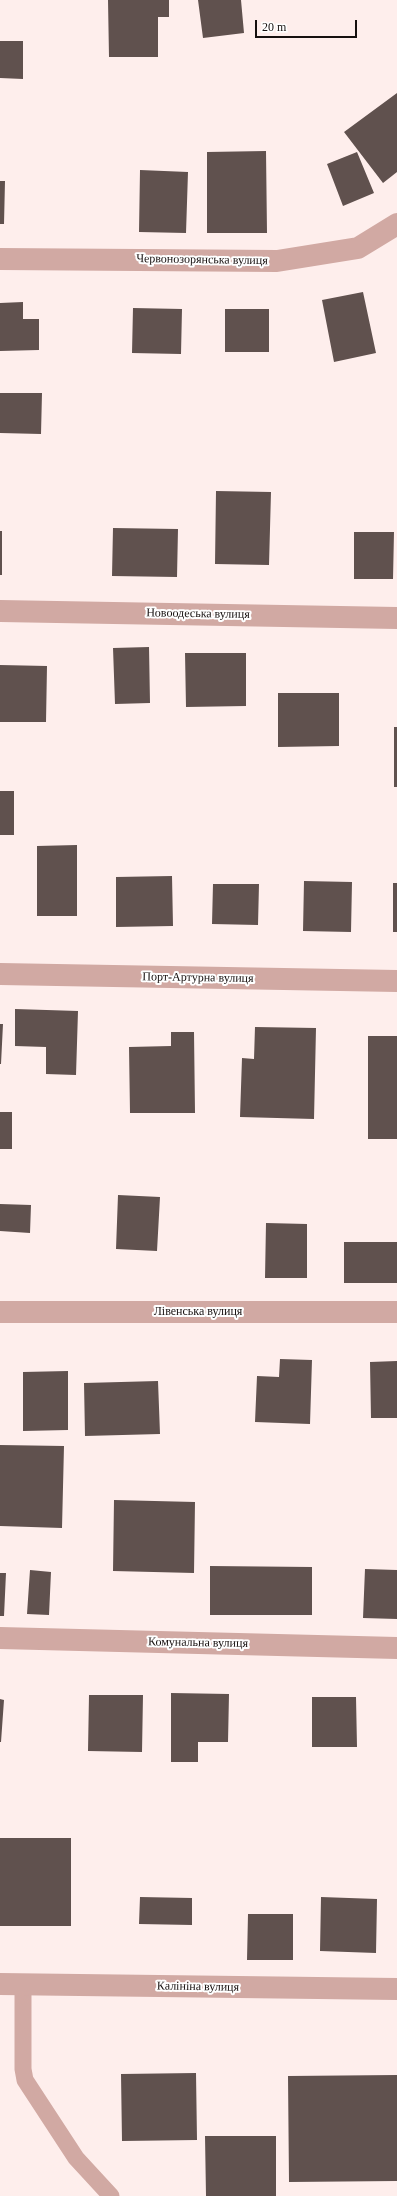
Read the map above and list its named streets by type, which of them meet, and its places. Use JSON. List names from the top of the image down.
{
  "streets": {
    "street": [
      "Червонозорянська вулиця",
      "Новоодеська вулиця",
      "Порт-Артурна вулиця",
      "Лівенська вулиця",
      "Комунальна вулиця",
      "Калініна вулиця"
    ]
  },
  "scale_bar": "20 m"
}
